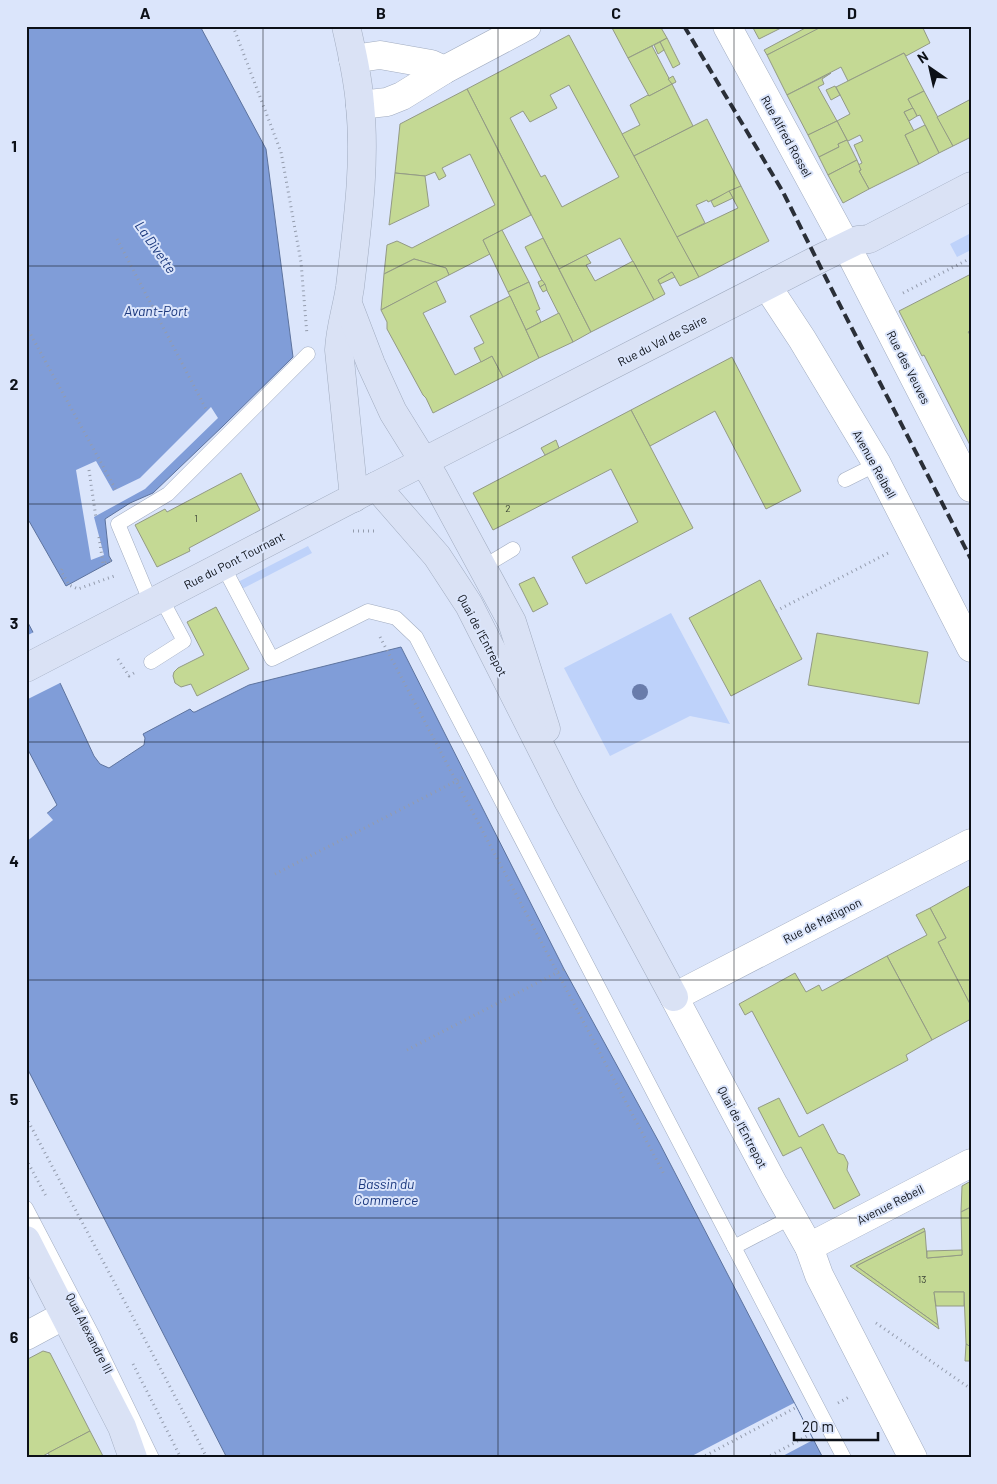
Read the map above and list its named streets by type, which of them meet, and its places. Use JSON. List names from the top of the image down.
{
  "streets": {
    "street": [
      "Rue Alfred Rossel",
      "Rue du Val de Saire",
      "Rue des Veuves",
      "Avenue Reibell",
      "Rue du Pont Tournant",
      "Quai de l'Entrepot",
      "Rue de Matignon",
      "Avenue Rebeil",
      "Quai Alexandre III"
    ]
  },
  "crossings": [
    ["Rue Alfred Rossel", "Rue du Val de Saire"],
    ["Rue Alfred Rossel", "Rue des Veuves"],
    ["Rue du Val de Saire", "Rue des Veuves"],
    ["Rue du Val de Saire", "Avenue Reibell"],
    ["Rue du Val de Saire", "Rue du Pont Tournant"],
    ["Rue du Val de Saire", "Quai de l'Entrepot"],
    ["Rue du Pont Tournant", "Quai de l'Entrepot"],
    ["Quai de l'Entrepot", "Rue de Matignon"],
    ["Quai de l'Entrepot", "Avenue Rebeil"]
  ],
  "water": ["La Divette", "Avant-Port", "Bassin du Commerce"],
  "house_numbers": ["2", "1", "13"],
  "scale_bar": "20 m",
  "north": "top left",
  "grid": {
    "columns": [
      "A",
      "B",
      "C",
      "D"
    ],
    "rows": [
      "1",
      "2",
      "3",
      "4",
      "5",
      "6"
    ]
  }
}
